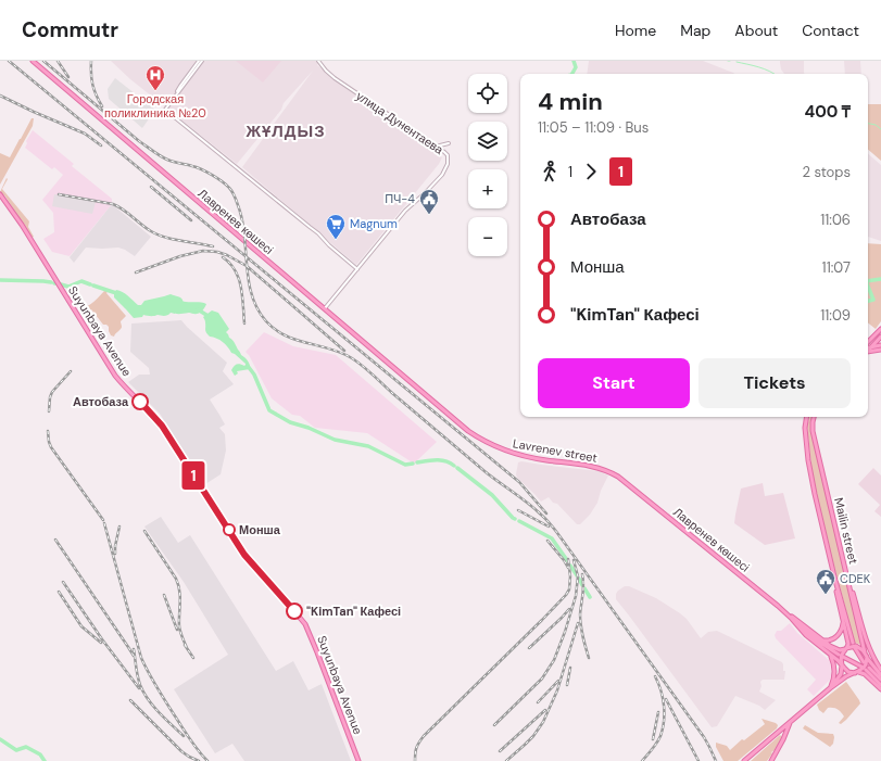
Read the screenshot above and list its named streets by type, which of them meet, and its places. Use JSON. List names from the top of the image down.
{
  "streets": {
    "main road": ["Лавренев көшесі", "Suyunbaya Avenue", "Mailin street"],
    "street": ["улица Дунентаева"]
  },
  "crossings": [
    ["улица Дунентаева", "Лавренев көшесі"]
  ],
  "districts": ["ЖҰЛДЫЗ"],
  "places": {
    "hospital": ["Городская поликлиника №20"],
    "public building": ["ПЧ-4", "CDEK"],
    "supermarket": ["Magnum"],
    "other": ["Автобаза", "Монша", "\"KimTan\" Кафесі"]
  },
  "lines": ["bus line 1"],
  "page": {
    "header": "Commutr",
    "nav": [
      "Home",
      "Map",
      "About",
      "Contact"
    ],
    "on_map": "1",
    "map_buttons": ["+", "−"],
    "heading": ["4 min", "11:05 – 11:09 · Bus", "400 ₸"],
    "legs": ["1", "1", "2 stops"],
    "list": [
      {
        "name": "Автобаза",
        "value": "11:06"
      },
      {
        "name": "Монша",
        "value": "11:07"
      },
      {
        "name": "\"KimTan\" Кафесі",
        "value": "11:09"
      }
    ],
    "buttons": ["Start", "Tickets"]
  }
}
